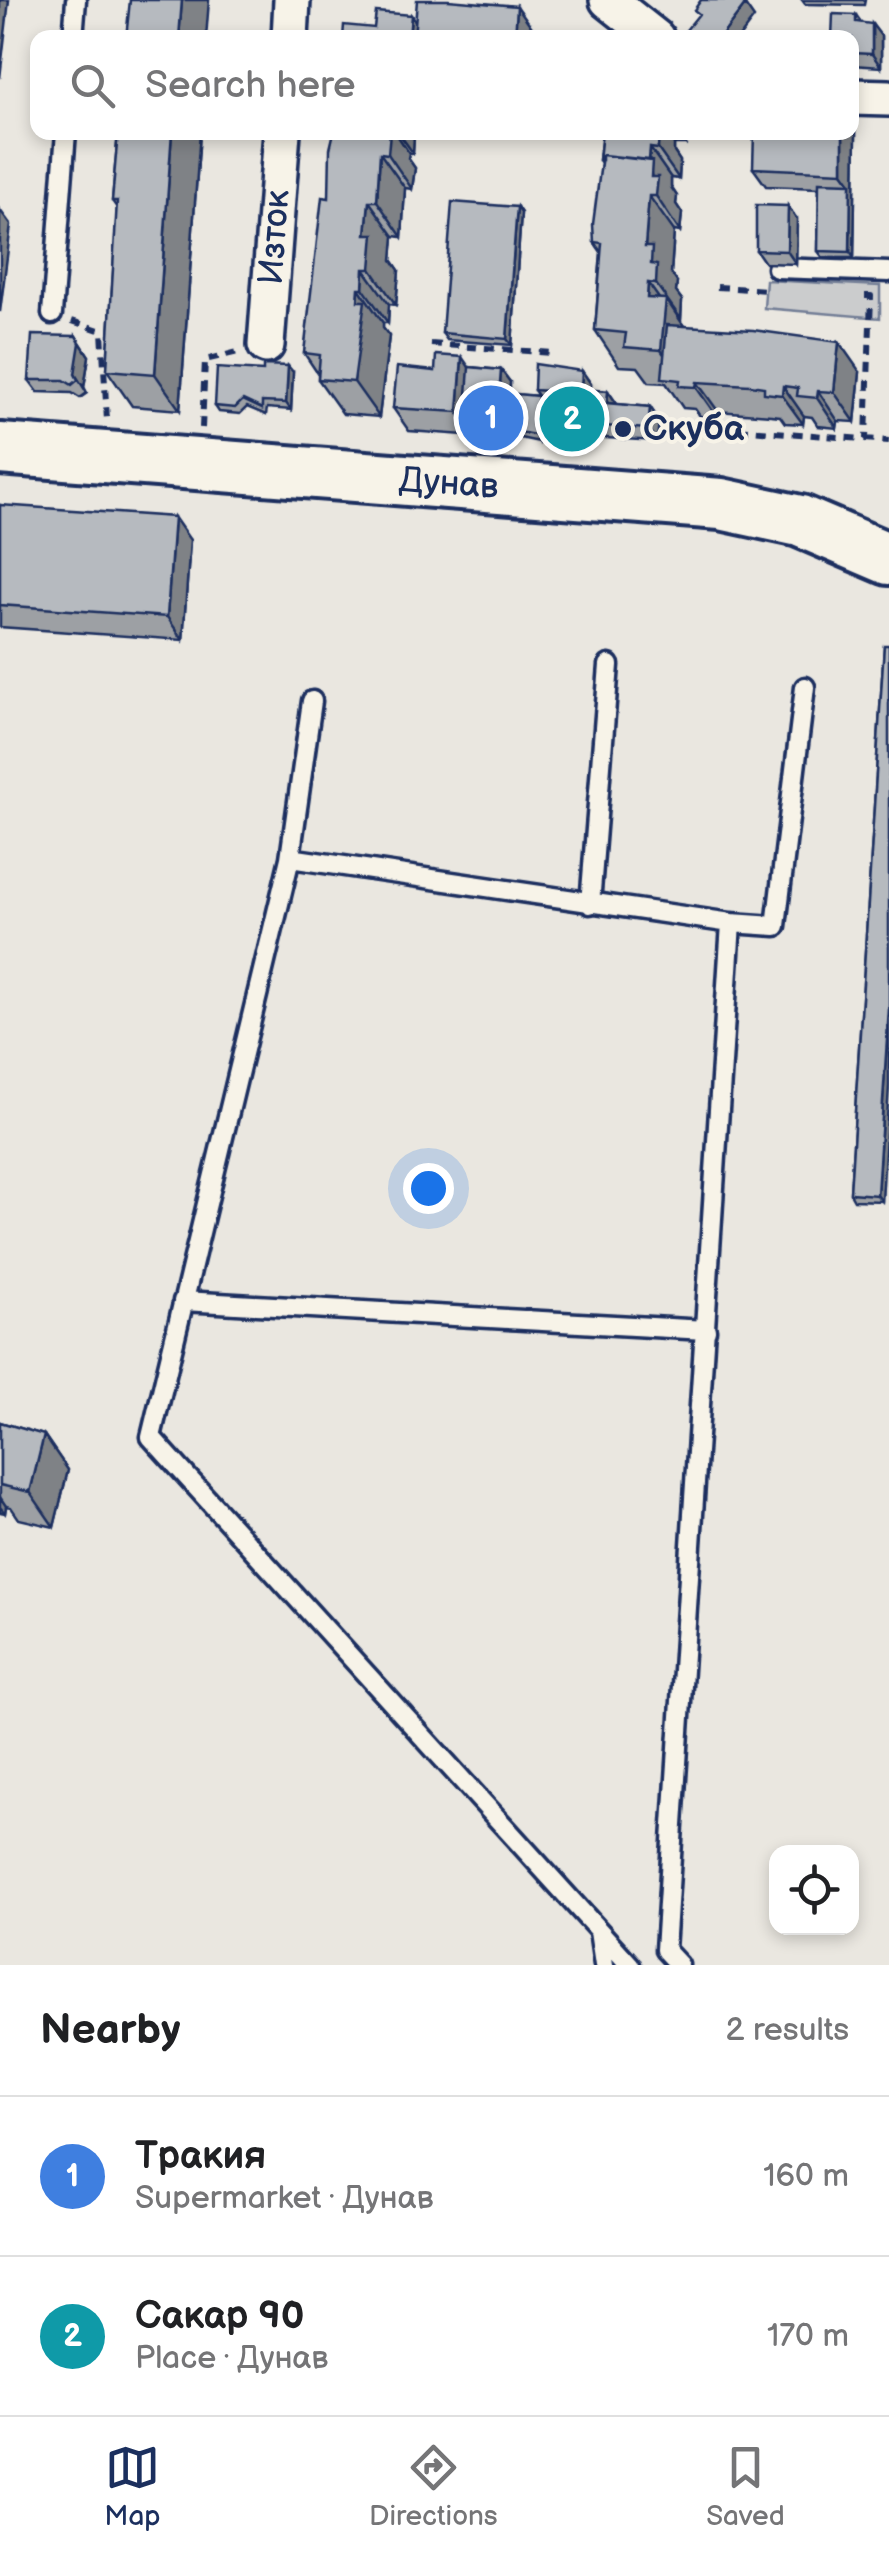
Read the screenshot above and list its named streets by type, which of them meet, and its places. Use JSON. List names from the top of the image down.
{
  "streets": {
    "main road": ["Дунав"],
    "street": ["Изток"]
  },
  "places": ["Скуба"],
  "page": {
    "search": "Search here",
    "pins": ["1", "2"],
    "heading": ["Nearby", "2 results"],
    "list": [
      {
        "mark": "1",
        "name": "Тракия",
        "note": "Supermarket · Дунав",
        "value": "160 m"
      },
      {
        "mark": "2",
        "name": "Сакар 90",
        "note": "Place · Дунав",
        "value": "170 m"
      }
    ],
    "nav": ["Map", "Directions", "Saved"]
  }
}
